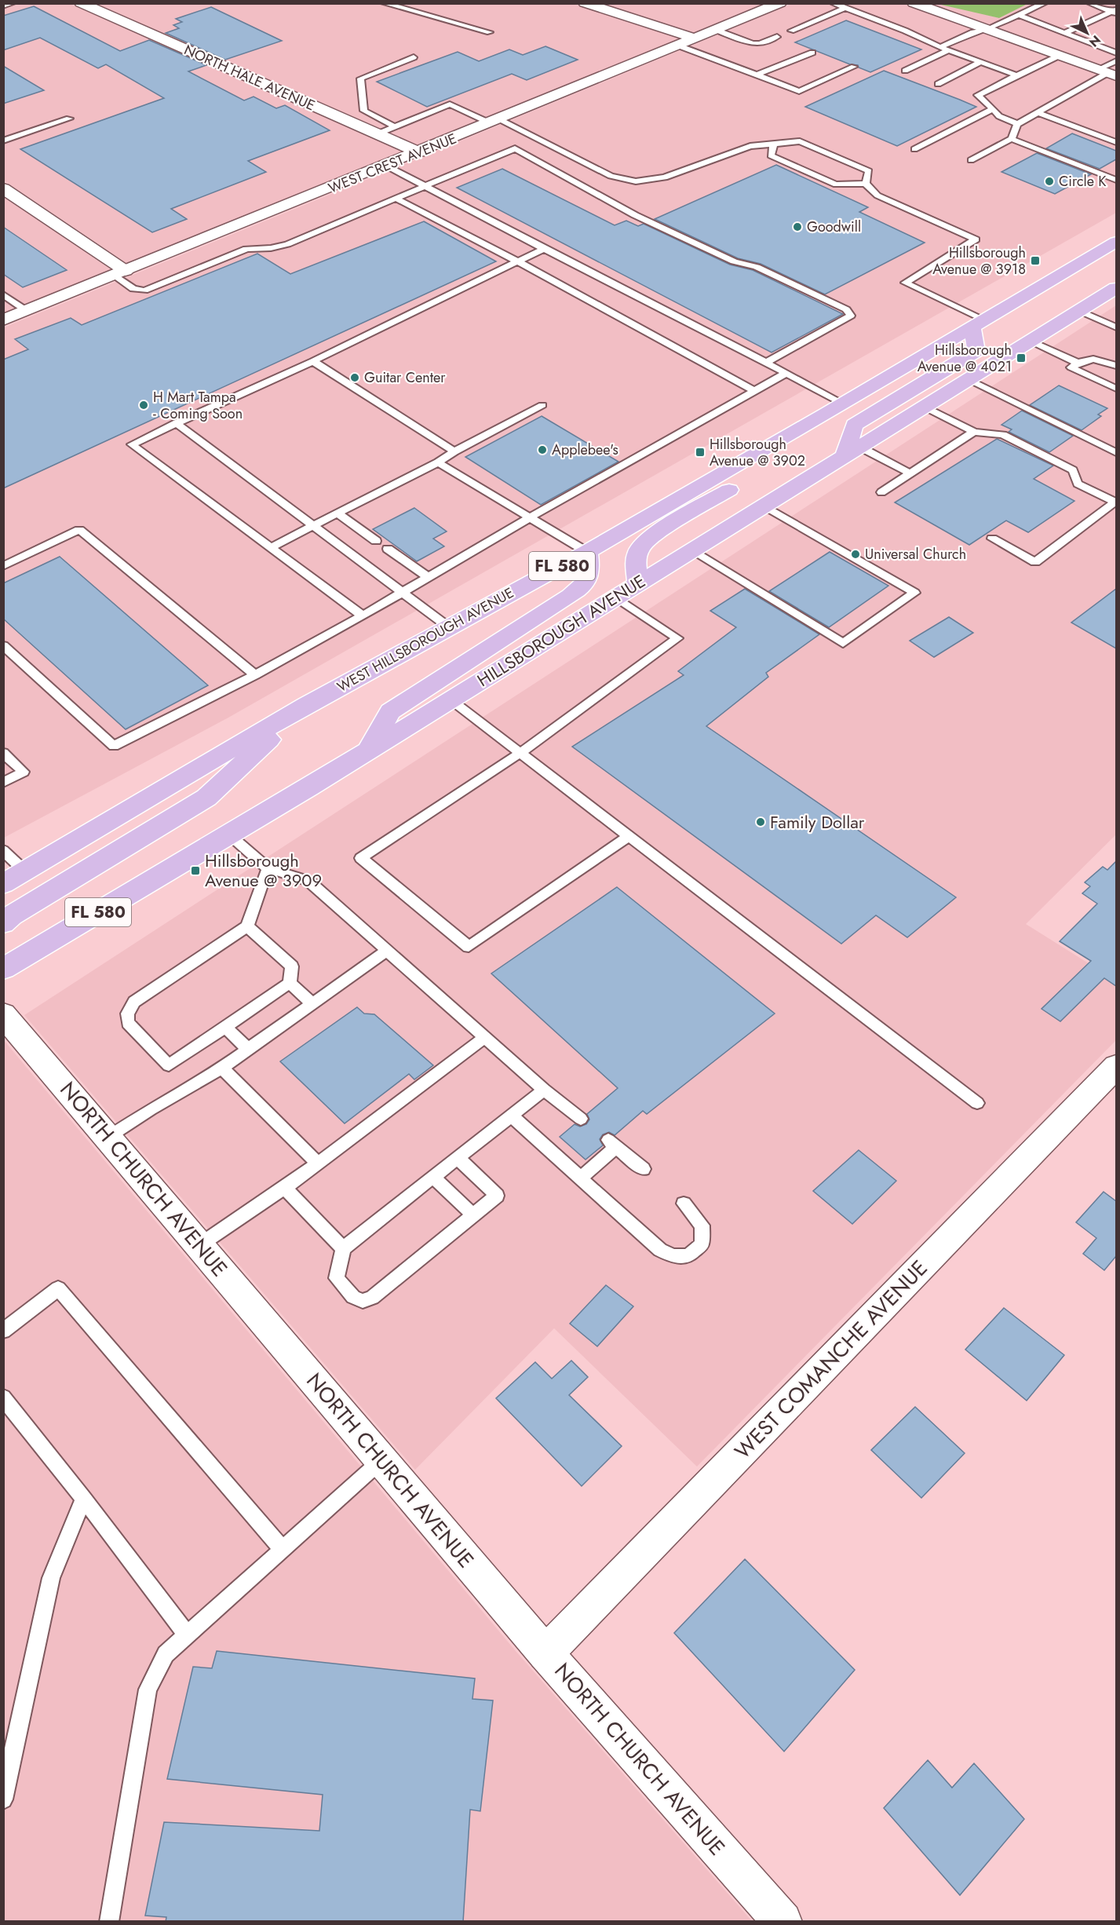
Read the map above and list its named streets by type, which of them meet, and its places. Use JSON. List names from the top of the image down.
{
  "streets": {
    "main road": ["FL 580", "HILLSBOROUGH AVENUE", "WEST HILLSBOROUGH AVENUE"],
    "street": [
      "NORTH HALE AVENUE",
      "WEST CREST AVENUE",
      "NORTH CHURCH AVENUE",
      "WEST COMANCHE AVENUE"
    ]
  },
  "crossings": [
    ["NORTH HALE AVENUE", "WEST CREST AVENUE"],
    ["NORTH CHURCH AVENUE", "WEST COMANCHE AVENUE"]
  ],
  "places": {
    "other": [
      "Circle K",
      "Goodwill",
      "Guitar Center",
      "H Mart Tampa - Coming Soon",
      "Applebee's",
      "Universal Church",
      "Family Dollar"
    ],
    "transit": [
      "Hillsborough Avenue @ 3918",
      "Hillsborough Avenue @ 4021",
      "Hillsborough Avenue @ 3902",
      "Hillsborough Avenue @ 3909"
    ]
  },
  "north": "bottom right"
}
